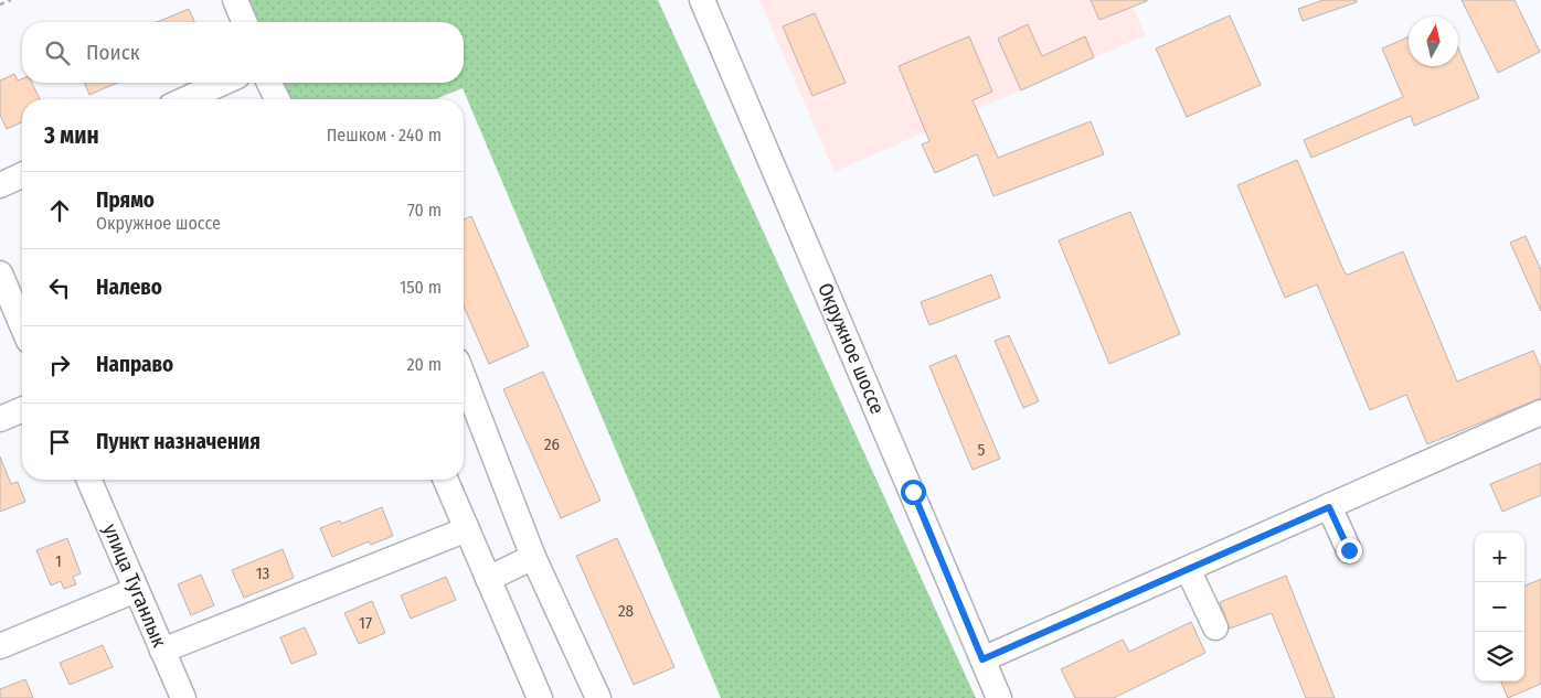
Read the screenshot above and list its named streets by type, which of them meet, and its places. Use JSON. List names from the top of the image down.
{
  "streets": {
    "street": ["Окружное шоссе", "улица Туганлык"]
  },
  "house_numbers": [
    "26",
    "5",
    "1",
    "13",
    "28",
    "17"
  ],
  "north": "top",
  "page": {
    "search": "Поиск",
    "heading": ["3 мин", "Пешком · 240 m"],
    "list": [
      ["Прямо", "Окружное шоссе", "70 m"],
      ["Налево", "150 m"],
      ["Направо", "20 m"],
      "Пункт назначения"
    ],
    "map_buttons": ["+", "−"]
  }
}
